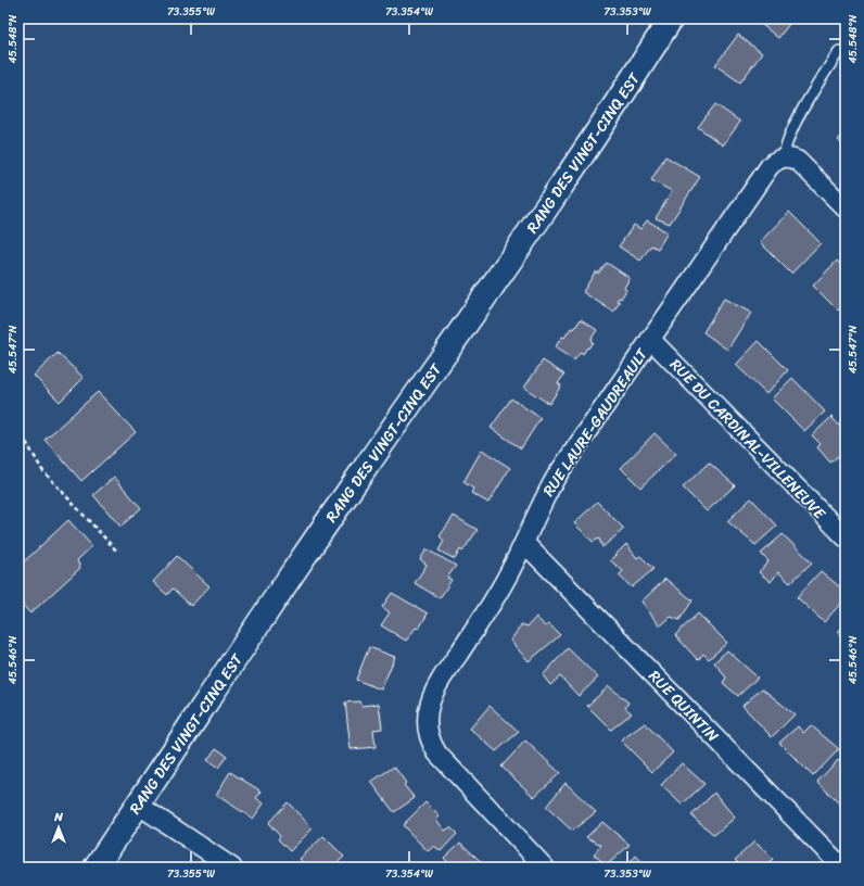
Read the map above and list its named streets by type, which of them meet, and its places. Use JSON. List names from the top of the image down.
{
  "streets": {
    "street": [
      "RANG DES VINGT-CINQ EST",
      "RUE LAURE-GAUDREAULT",
      "RUE DU CARDINAL-VILLENEUVE",
      "RUE QUINTIN"
    ]
  },
  "crossings": [
    ["RUE LAURE-GAUDREAULT", "RUE DU CARDINAL-VILLENEUVE"],
    ["RUE LAURE-GAUDREAULT", "RUE QUINTIN"]
  ],
  "north": "top",
  "coordinates": [
    "73.355°W",
    "73.354°W",
    "73.353°W",
    "45.548°N",
    "45.547°N",
    "45.546°N"
  ]
}
